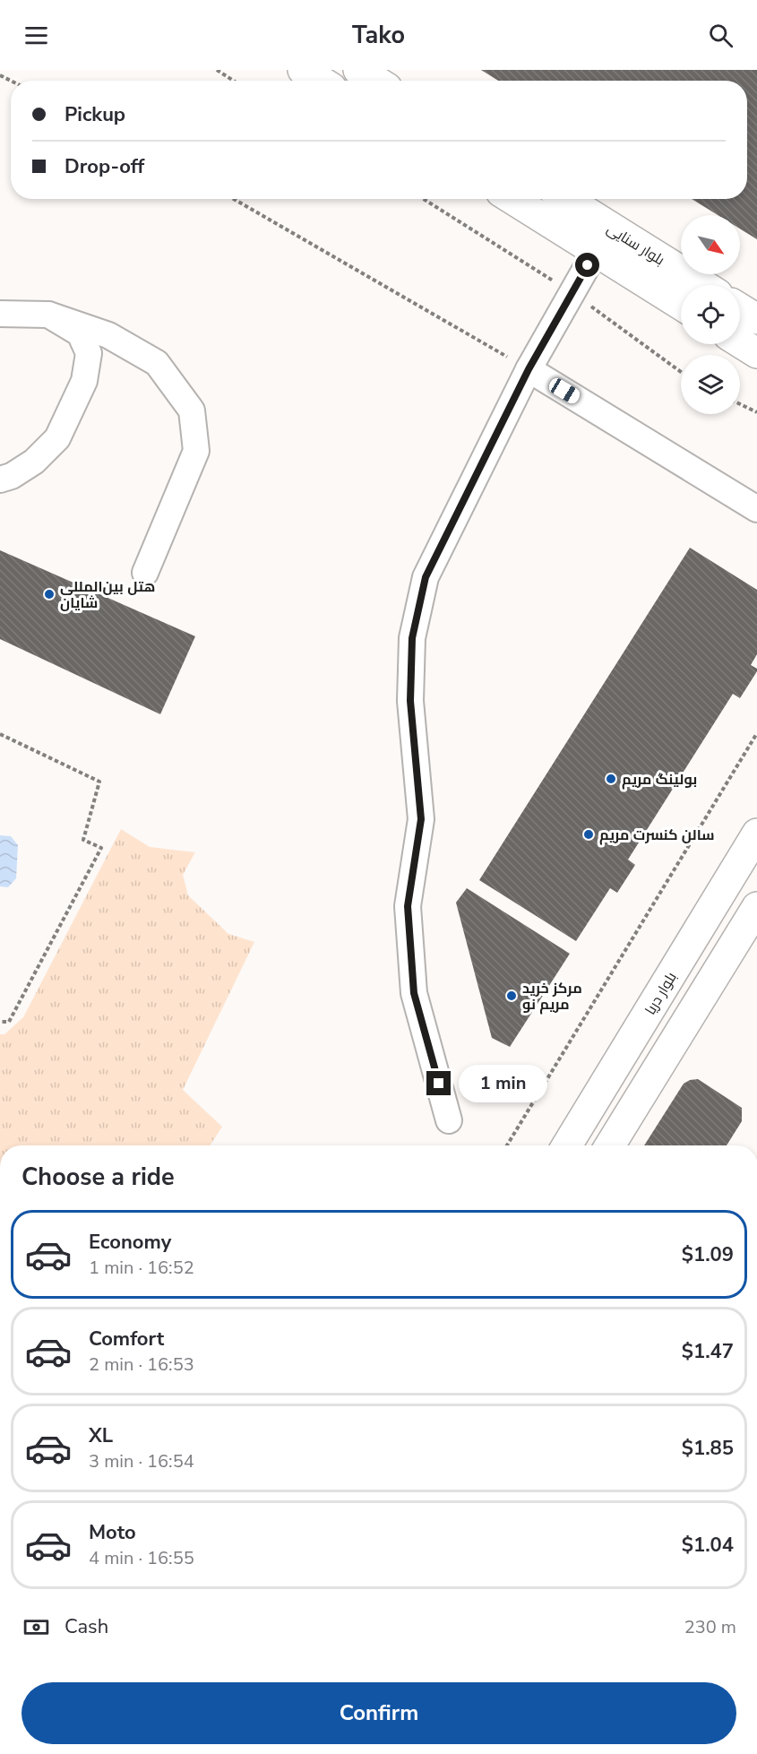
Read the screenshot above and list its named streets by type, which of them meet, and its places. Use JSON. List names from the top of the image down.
{
  "streets": {
    "main road": ["بلوار سنایی", "بلوار دریا"]
  },
  "places": [
    "هتل بین‌المللی شایان",
    "بولینگ مریم",
    "سالن کنسرت مریم",
    "مرکز خرید مریم نو"
  ],
  "north": "bottom right",
  "page": {
    "header": "Tako",
    "banner": ["Pickup", "Drop-off"],
    "bubble": "1 min",
    "heading": "Choose a ride",
    "list": [
      {
        "name": "Economy",
        "note": "1 min · 16:52",
        "value": "$1.09"
      },
      {
        "name": "Comfort",
        "note": "2 min · 16:53",
        "value": "$1.47"
      },
      {
        "name": "XL",
        "note": "3 min · 16:54",
        "value": "$1.85"
      },
      {
        "name": "Moto",
        "note": "4 min · 16:55",
        "value": "$1.04"
      }
    ],
    "pay": ["Cash", "230 m"],
    "buttons": "Confirm"
  }
}
